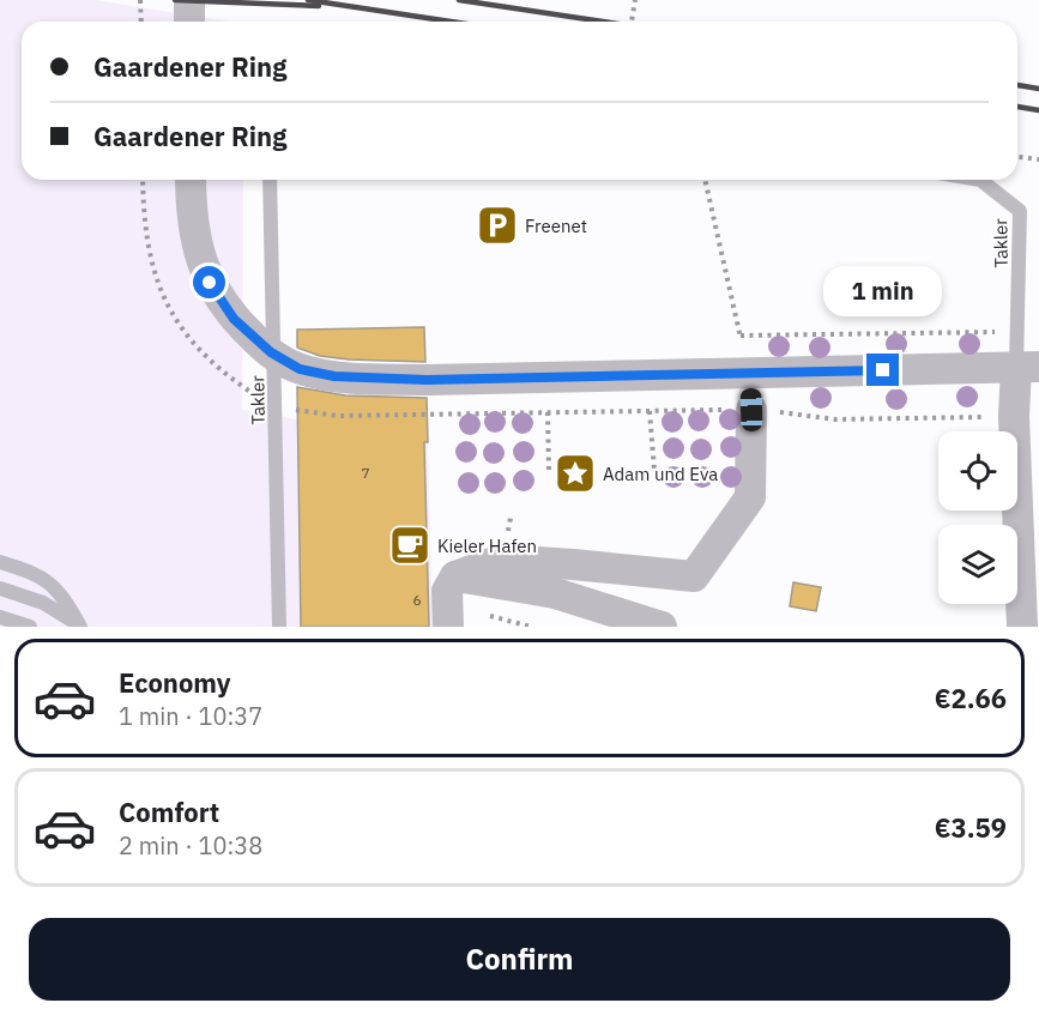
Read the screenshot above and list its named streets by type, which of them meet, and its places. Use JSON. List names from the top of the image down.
{
  "streets": {
    "lane": ["Takler"]
  },
  "places": {
    "parking": ["Freenet"],
    "place": ["Adam und Eva"],
    "cafe": ["Kieler Hafen"]
  },
  "house_numbers": ["7", "6"],
  "page": {
    "banner": ["Gaardener Ring", "Gaardener Ring"],
    "bubble": "1 min",
    "list": [
      {
        "name": "Economy",
        "note": "1 min · 10:37",
        "value": "€2.66"
      },
      {
        "name": "Comfort",
        "note": "2 min · 10:38",
        "value": "€3.59"
      }
    ],
    "buttons": "Confirm"
  }
}
